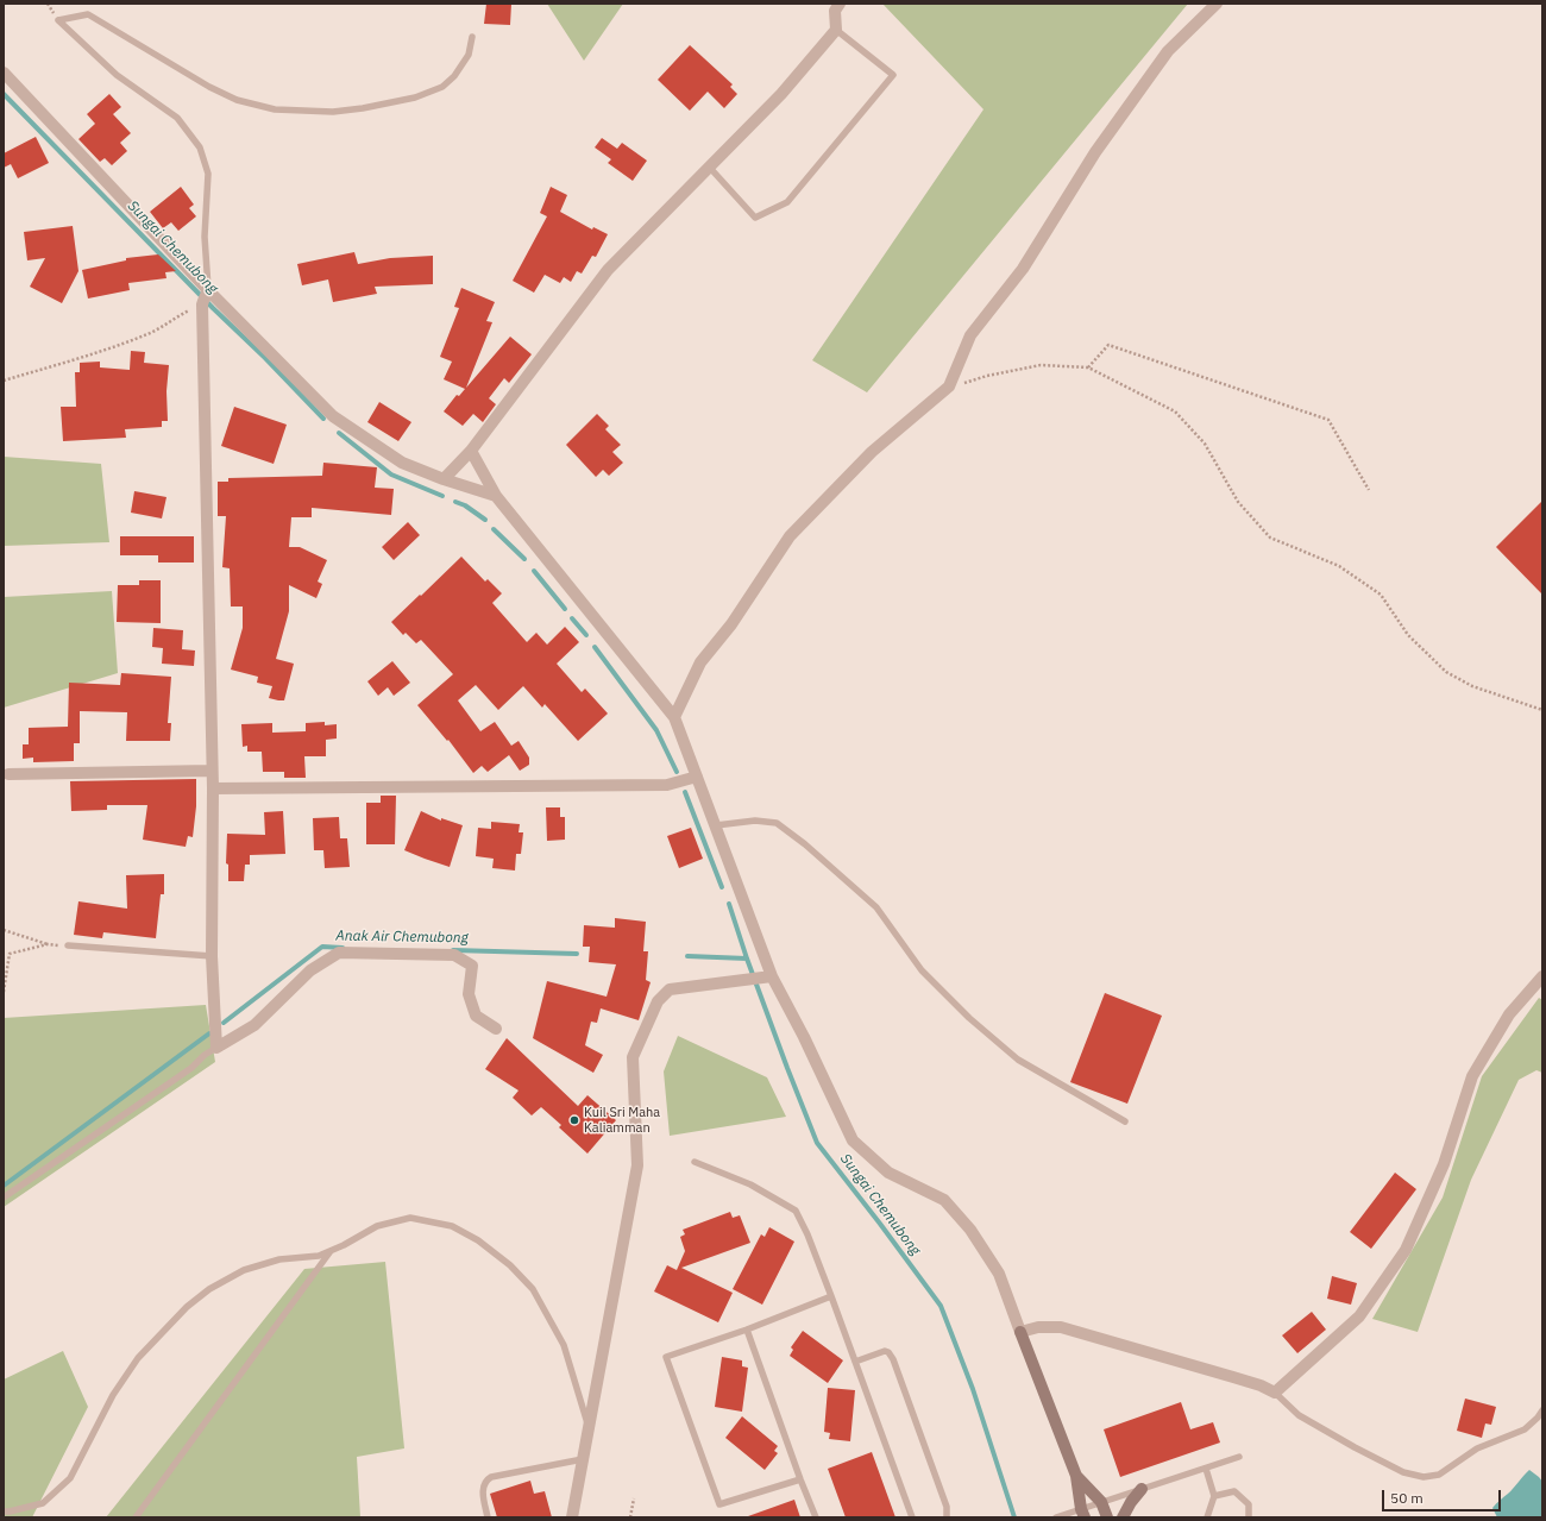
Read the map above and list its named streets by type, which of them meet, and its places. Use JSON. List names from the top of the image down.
{
  "water": ["Sungai Chemubong", "Anak Air Chemubong"],
  "places": ["Kuil Sri Maha Kaliamman"],
  "scale_bar": "50 m"
}
